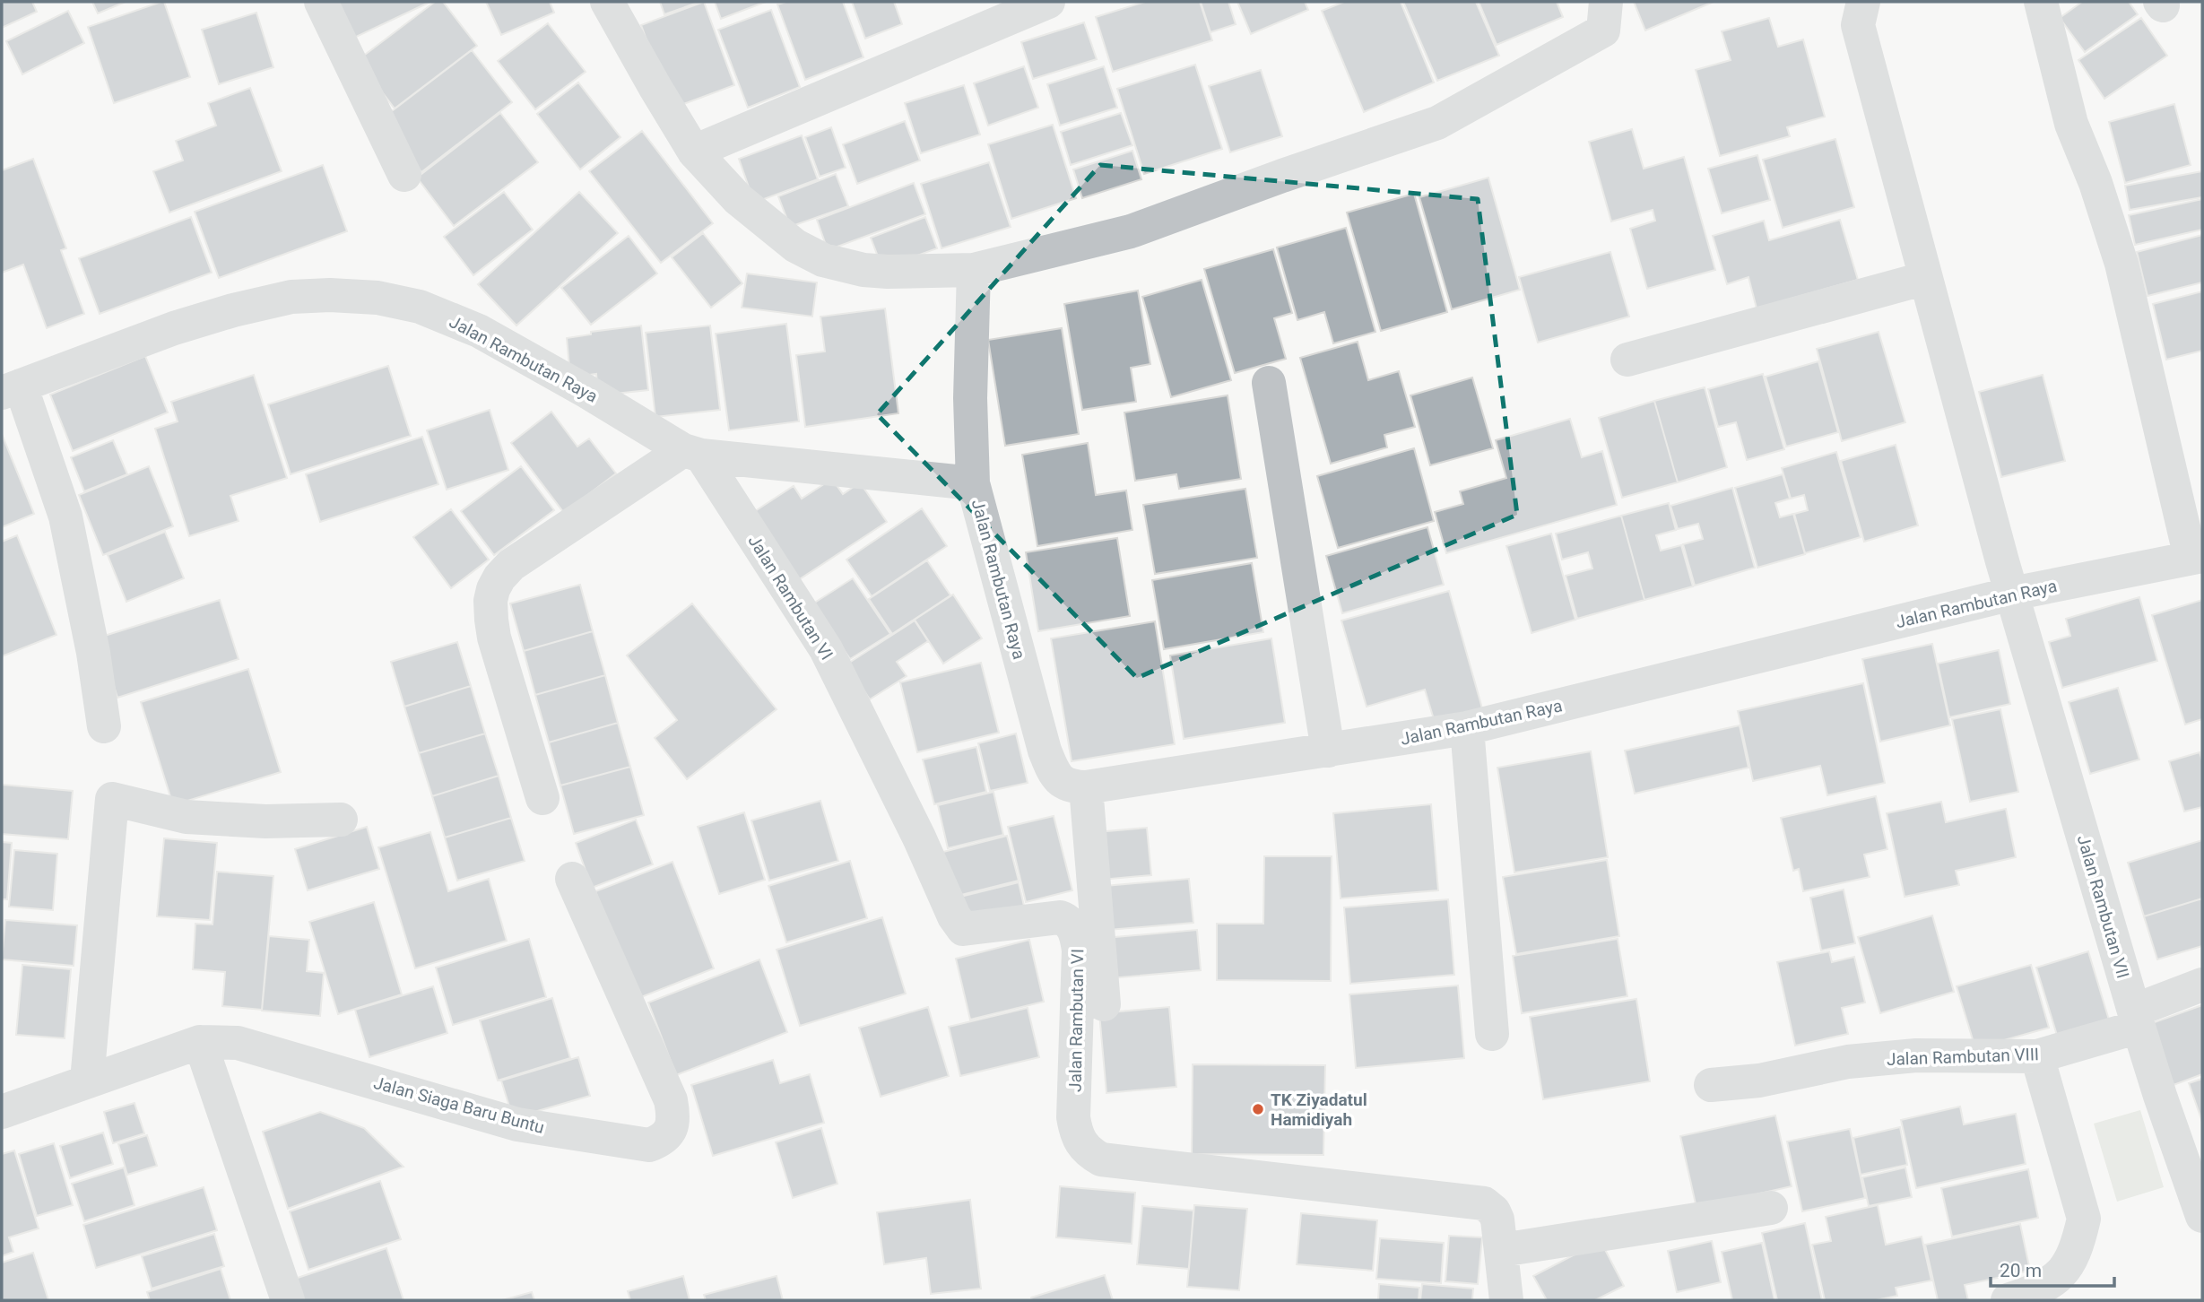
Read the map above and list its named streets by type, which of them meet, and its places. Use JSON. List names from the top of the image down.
{
  "streets": {
    "street": [
      "Jalan Rambutan Raya",
      "Jalan Rambutan VI",
      "Jalan Rambutan VII",
      "Jalan Rambutan VIII",
      "Jalan Siaga Baru Buntu"
    ]
  },
  "crossings": [
    ["Jalan Rambutan Raya", "Jalan Rambutan VI"],
    ["Jalan Rambutan Raya", "Jalan Rambutan VII"],
    ["Jalan Rambutan VII", "Jalan Rambutan VIII"]
  ],
  "places": ["TK Ziyadatul Hamidiyah"],
  "scale_bar": "20 m"
}
